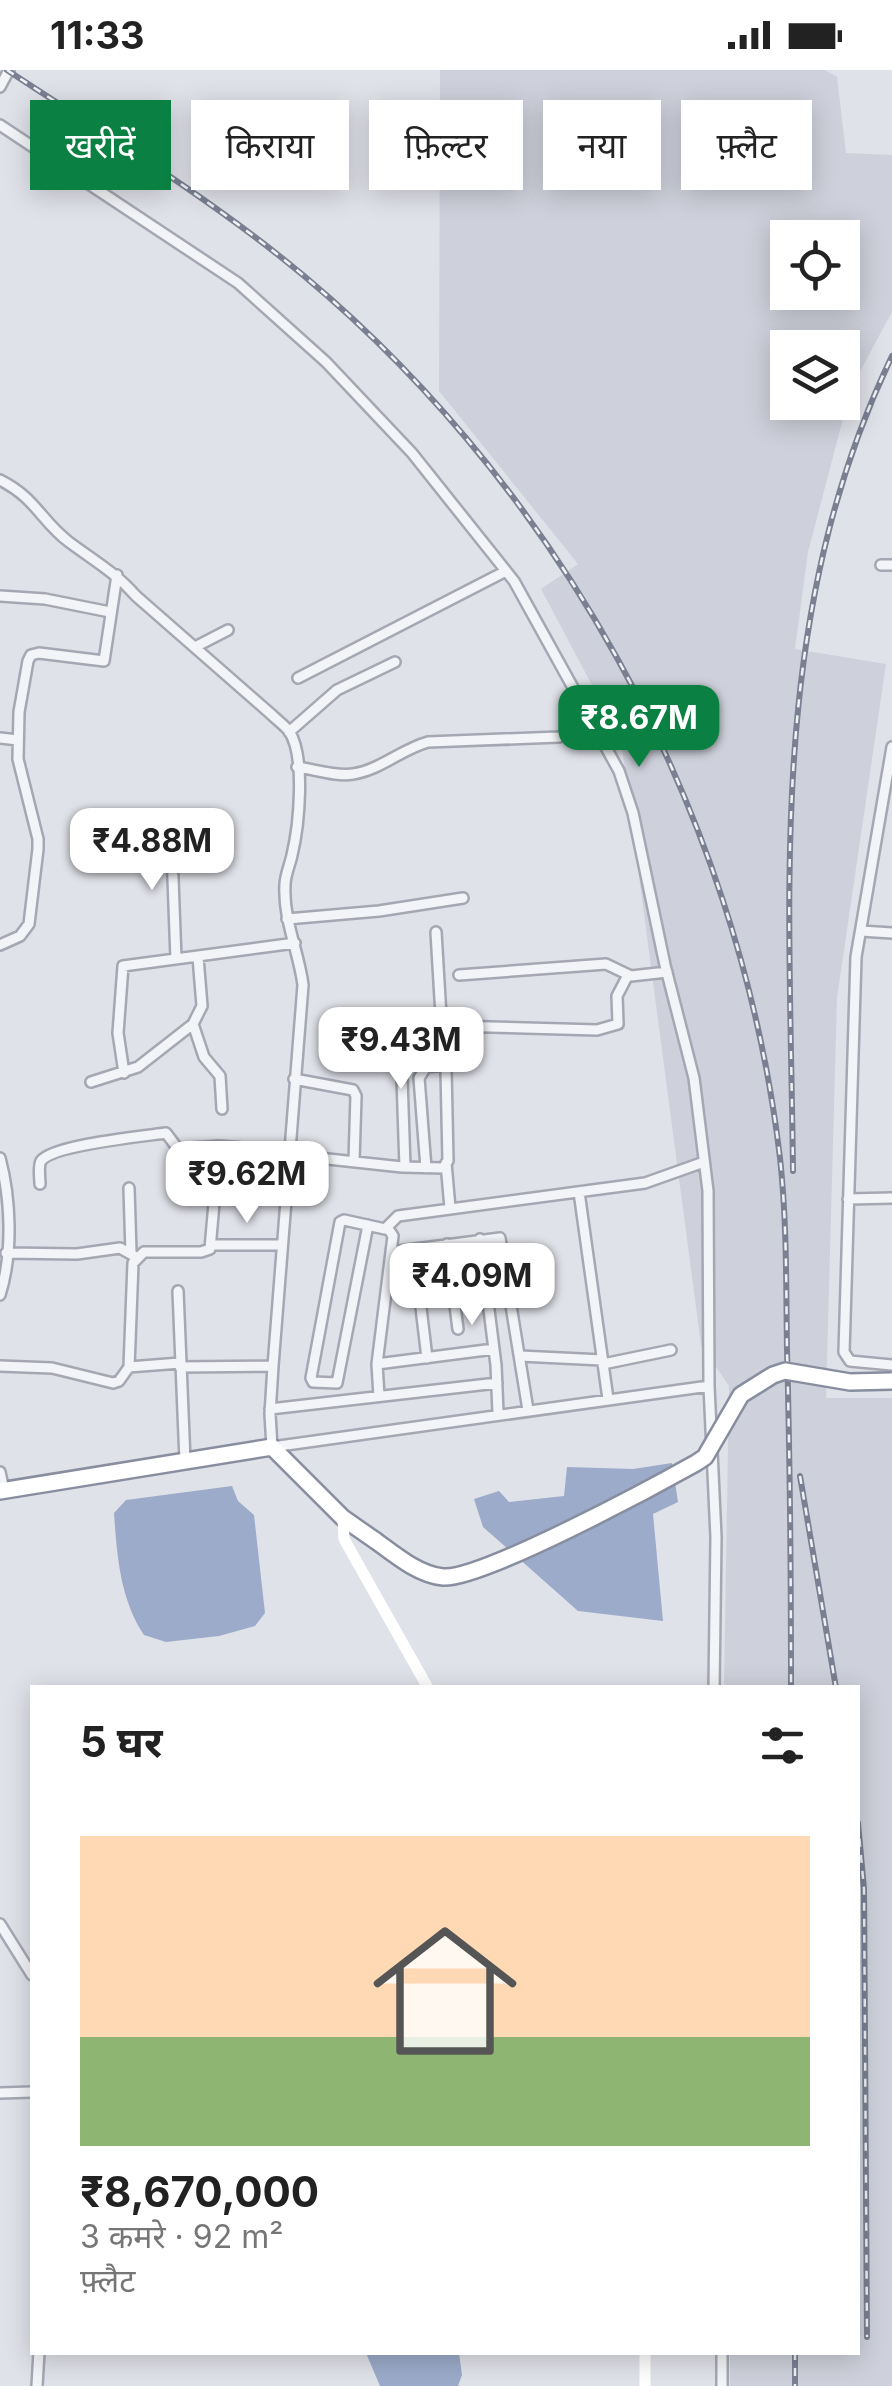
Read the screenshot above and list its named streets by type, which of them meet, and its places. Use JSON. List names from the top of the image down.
{
  "page": {
    "status": "11:33",
    "chip": [
      "खरीदें",
      "किराया",
      "फ़िल्टर",
      "नया",
      "फ़्लैट"
    ],
    "price": [
      "₹8.67M",
      "₹4.88M",
      "₹9.43M",
      "₹9.62M",
      "₹4.09M"
    ],
    "heading": "5 घर",
    "list": [
      {
        "name": "₹8,670,000",
        "note": "3 कमरे · 92 m² · फ़्लैट"
      }
    ]
  }
}
